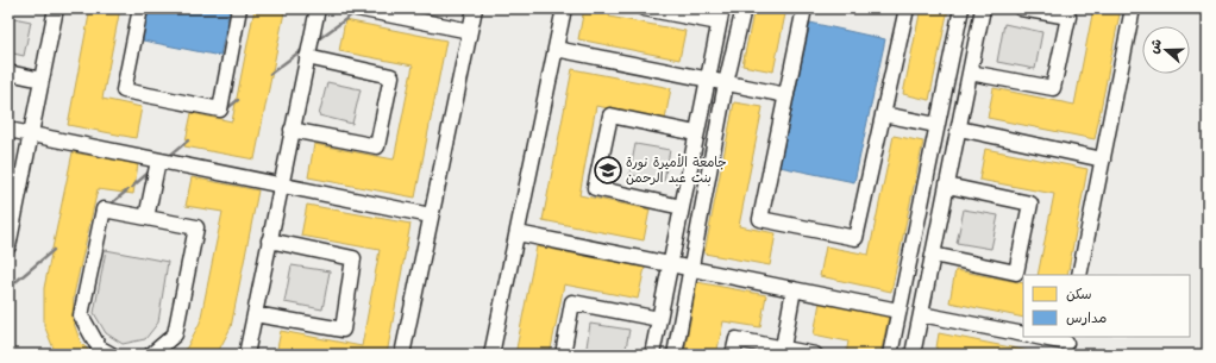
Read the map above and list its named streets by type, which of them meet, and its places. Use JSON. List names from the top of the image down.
{
  "places": {
    "school or university": ["جامعة الأميرة نورة بنت عبد الرحمن"]
  },
  "legend": ["سكن", "مدارس"],
  "north": "left"
}
